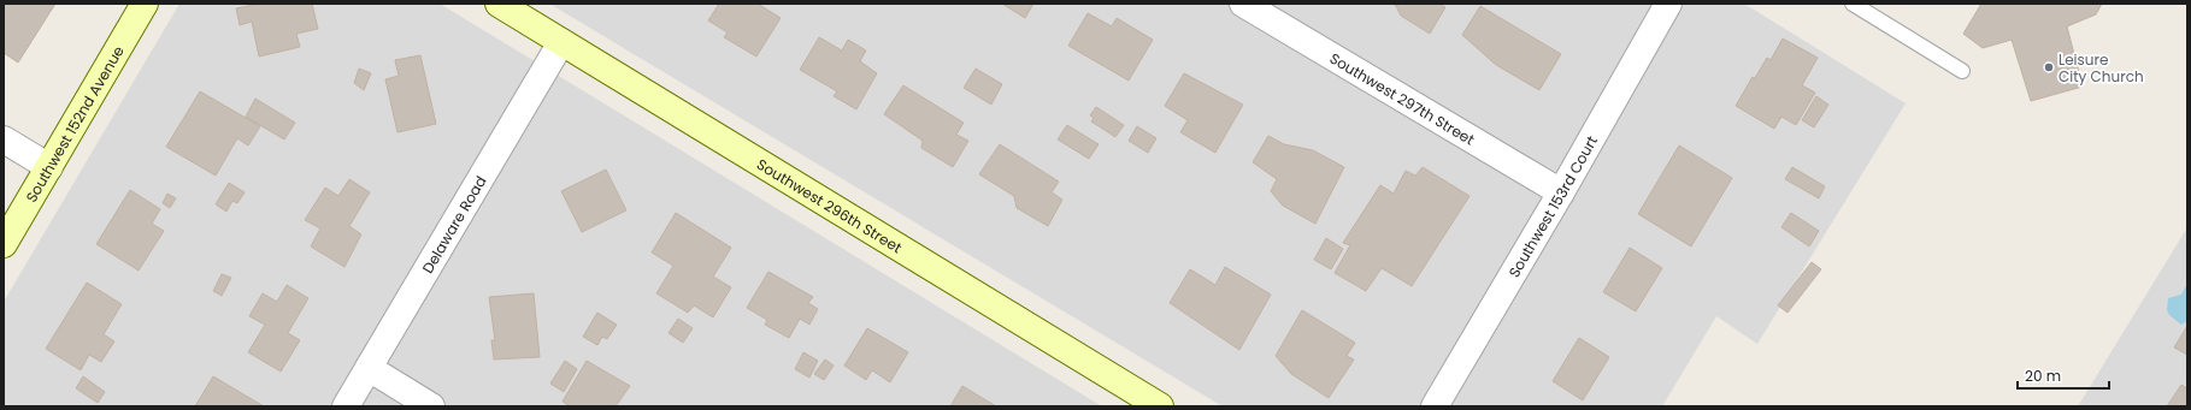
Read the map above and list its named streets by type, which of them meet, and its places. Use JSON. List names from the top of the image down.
{
  "streets": {
    "street": [
      "Southwest 297th Street",
      "Southwest 152nd Avenue",
      "Southwest 296th Street",
      "Southwest 153rd Court",
      "Delaware Road"
    ]
  },
  "crossings": [
    ["Southwest 297th Street", "Southwest 153rd Court"],
    ["Southwest 296th Street", "Delaware Road"]
  ],
  "places": ["Leisure City Church"],
  "scale_bar": "20 m"
}
